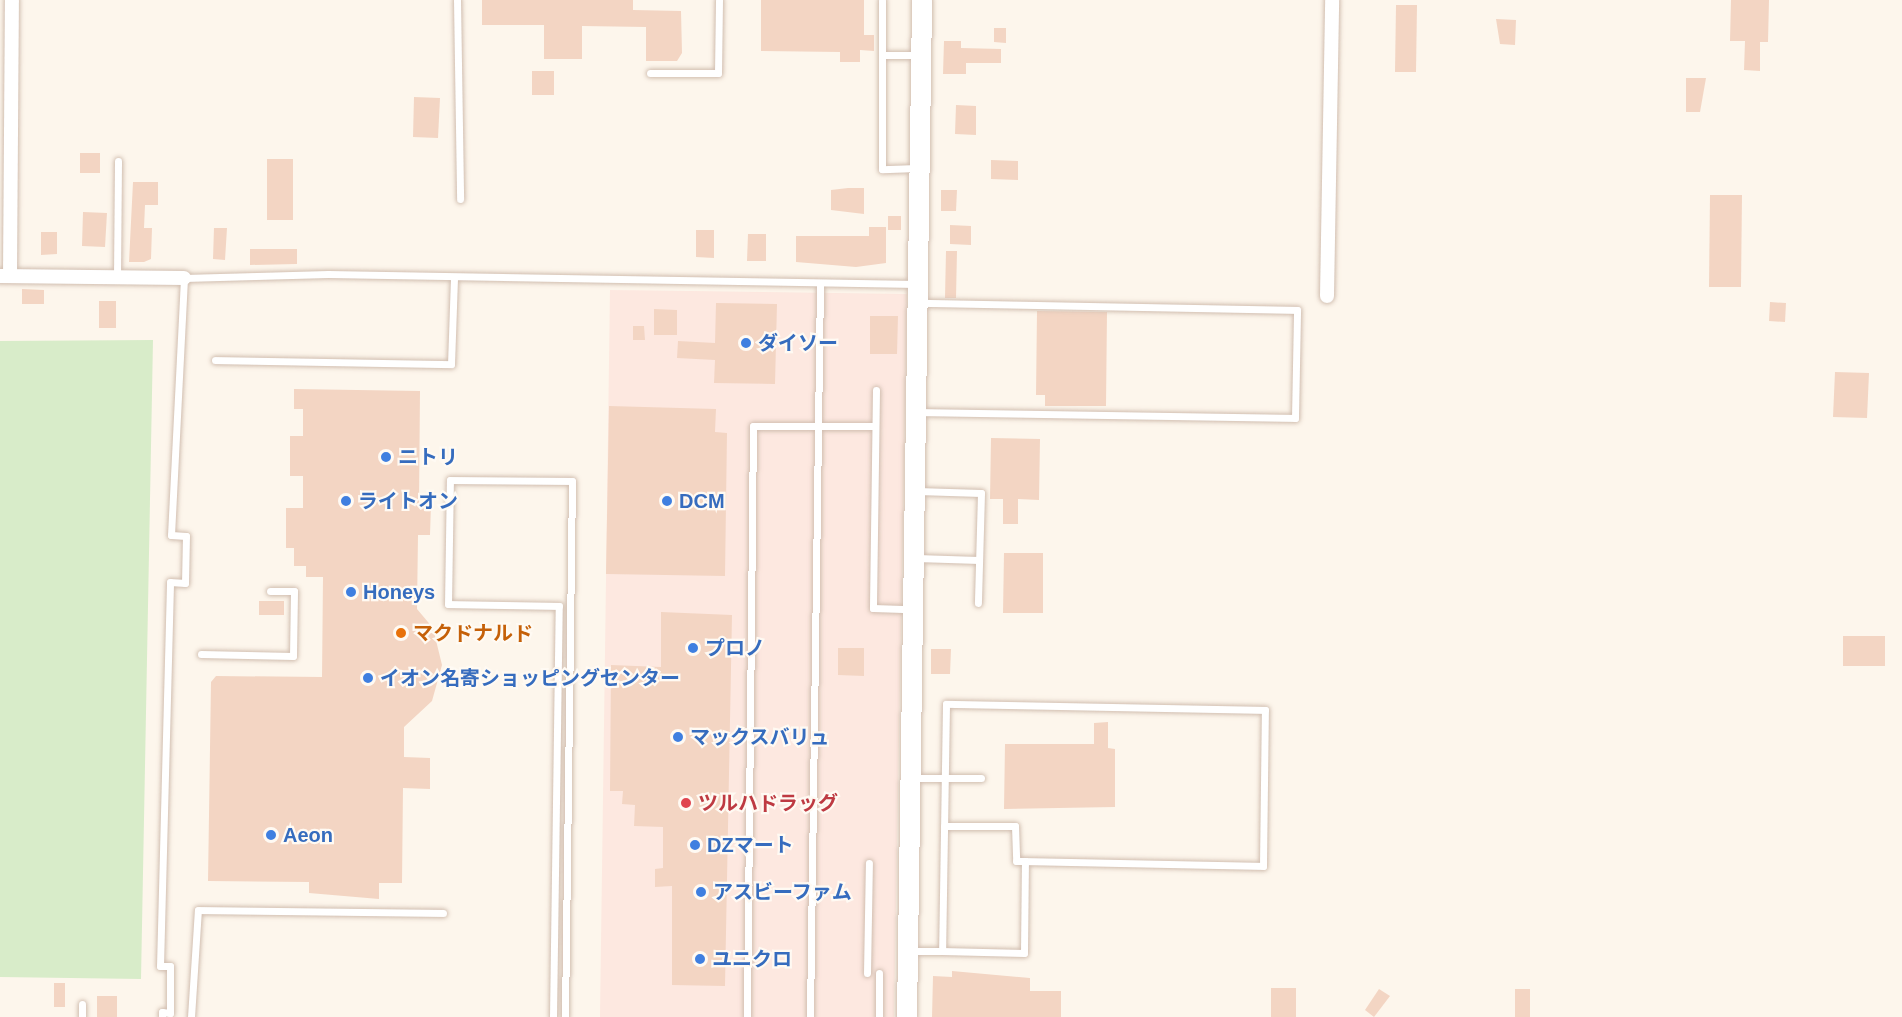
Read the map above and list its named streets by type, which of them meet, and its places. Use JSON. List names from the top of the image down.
{
  "places": [
    "ダイソー",
    "ニトリ",
    "ライトオン",
    "DCM",
    "Honeys",
    "マクドナルド",
    "プロノ",
    "イオン名寄ショッピングセンター",
    "マックスバリュ",
    "ツルハドラッグ",
    "Aeon",
    "DZマート",
    "アスビーファム",
    "ユニクロ"
  ]
}
